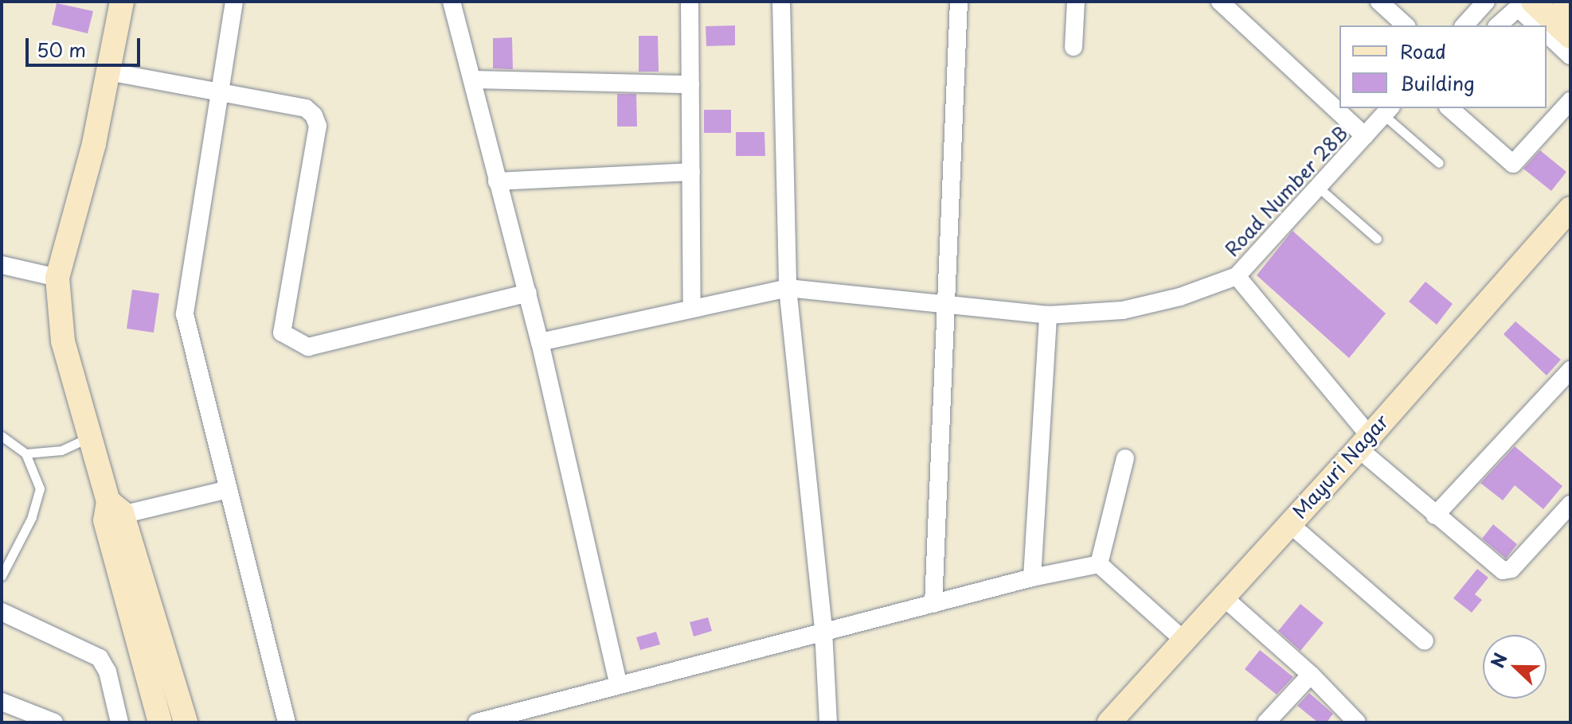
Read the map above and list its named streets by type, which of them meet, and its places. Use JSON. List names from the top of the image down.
{
  "streets": {
    "street": ["Road Number 28B", "Mayuri Nagar"]
  },
  "legend": ["Road", "Building"],
  "scale_bar": "50 m",
  "north": "left"
}
